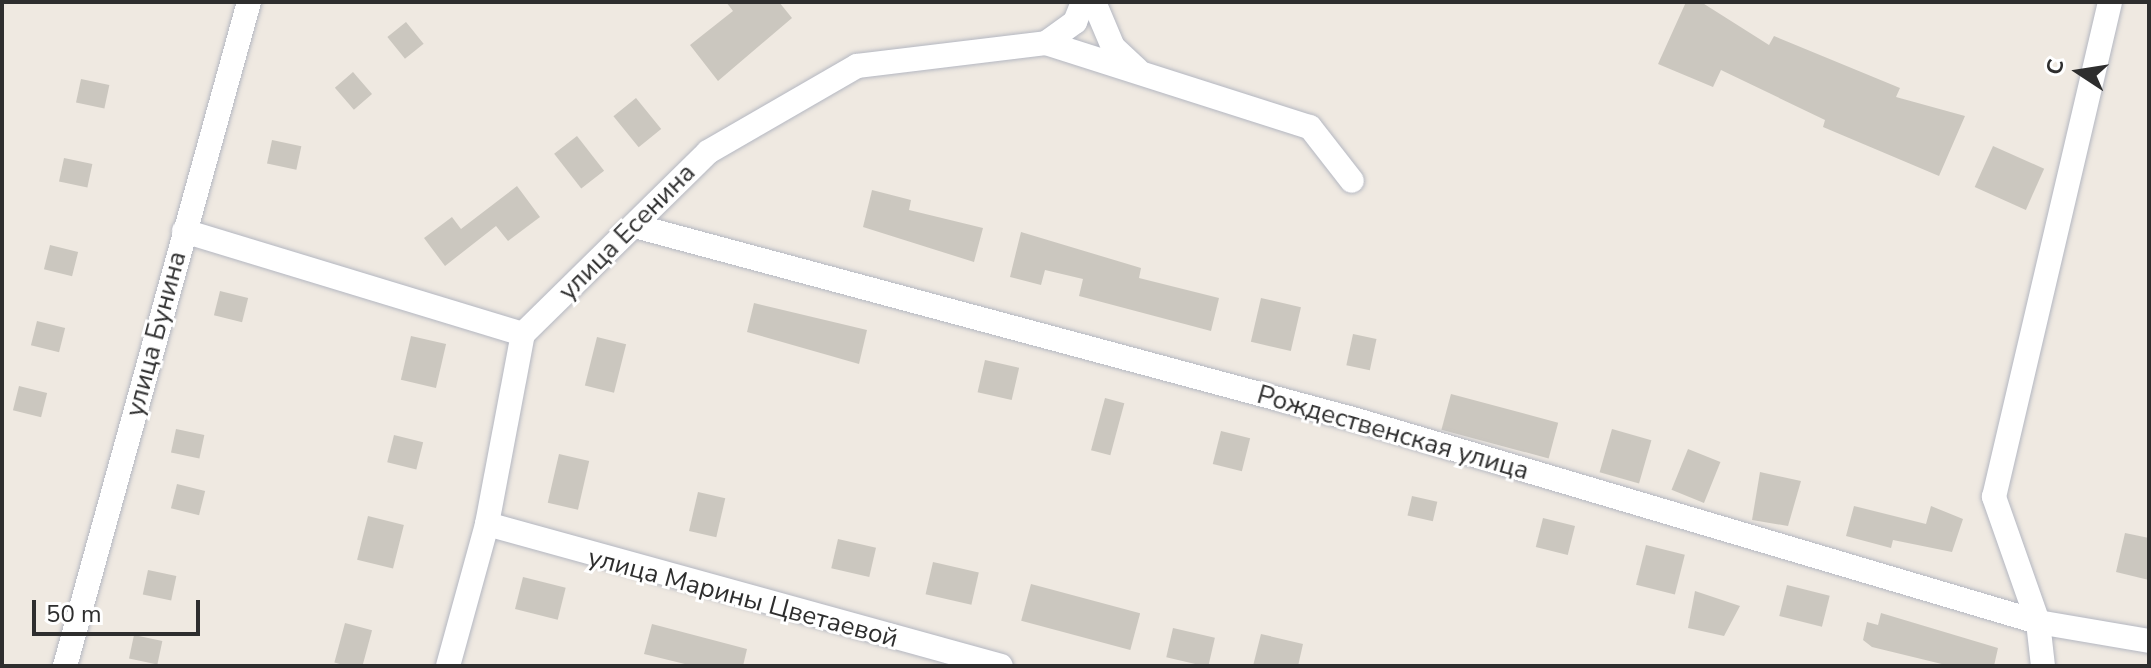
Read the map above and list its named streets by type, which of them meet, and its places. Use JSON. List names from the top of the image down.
{
  "streets": {
    "street": [
      "улица Есенина",
      "улица Бунина",
      "Рождественская улица",
      "улица Марины Цветаевой"
    ]
  },
  "crossings": [
    ["улица Есенина", "Рождественская улица"]
  ],
  "scale_bar": "50 m",
  "north": "left"
}
